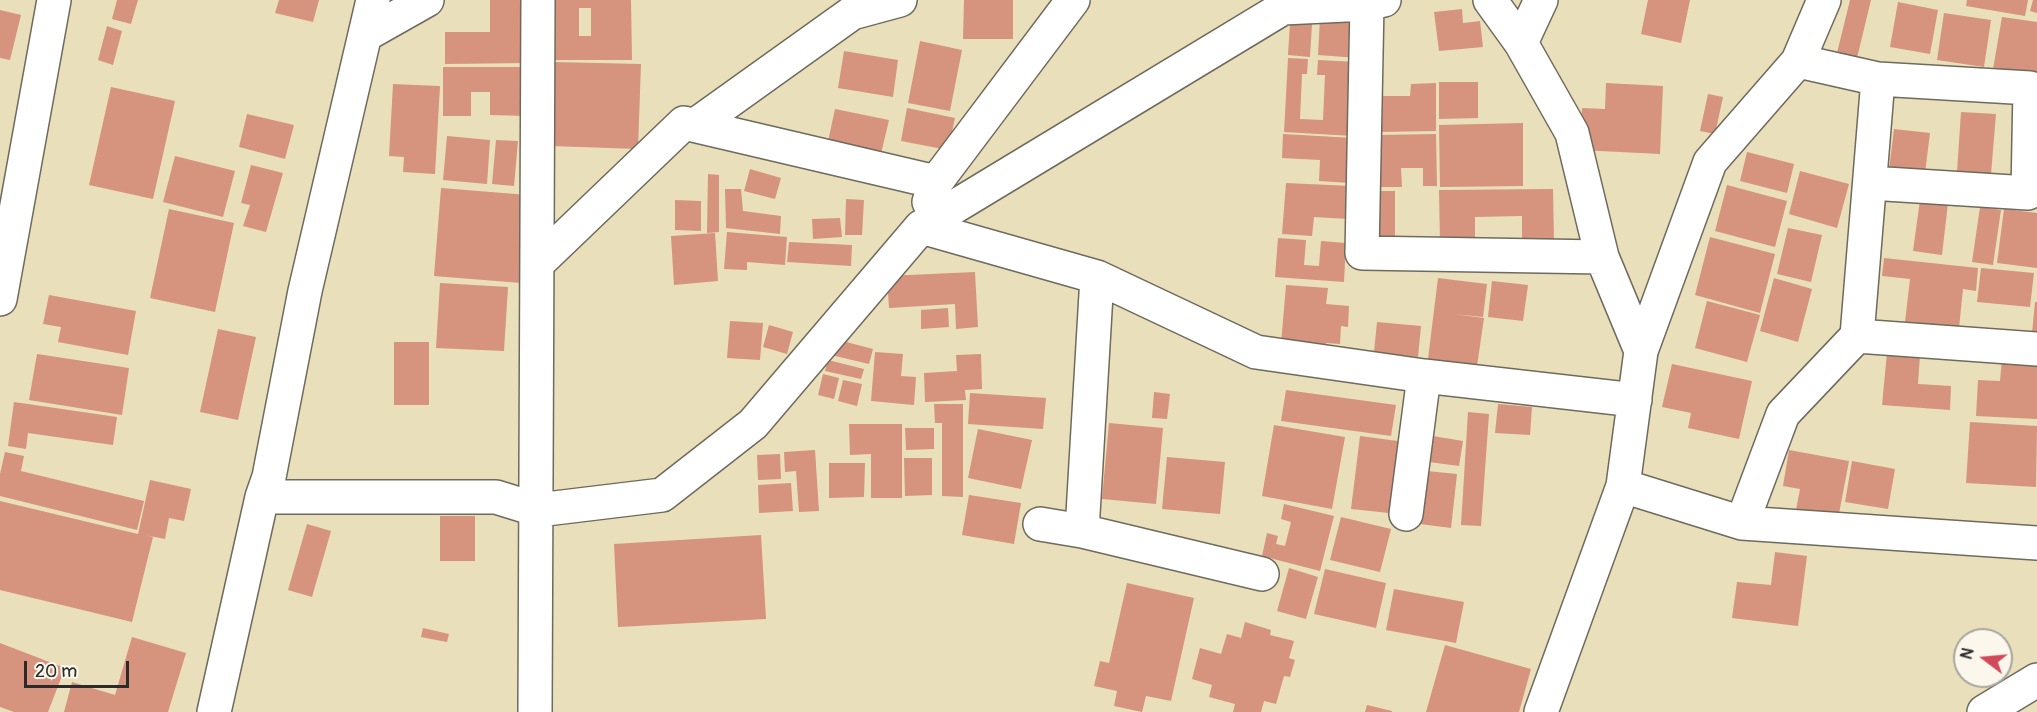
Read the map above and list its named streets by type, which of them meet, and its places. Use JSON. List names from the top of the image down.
{
  "scale_bar": "20 m",
  "north": "left"
}
